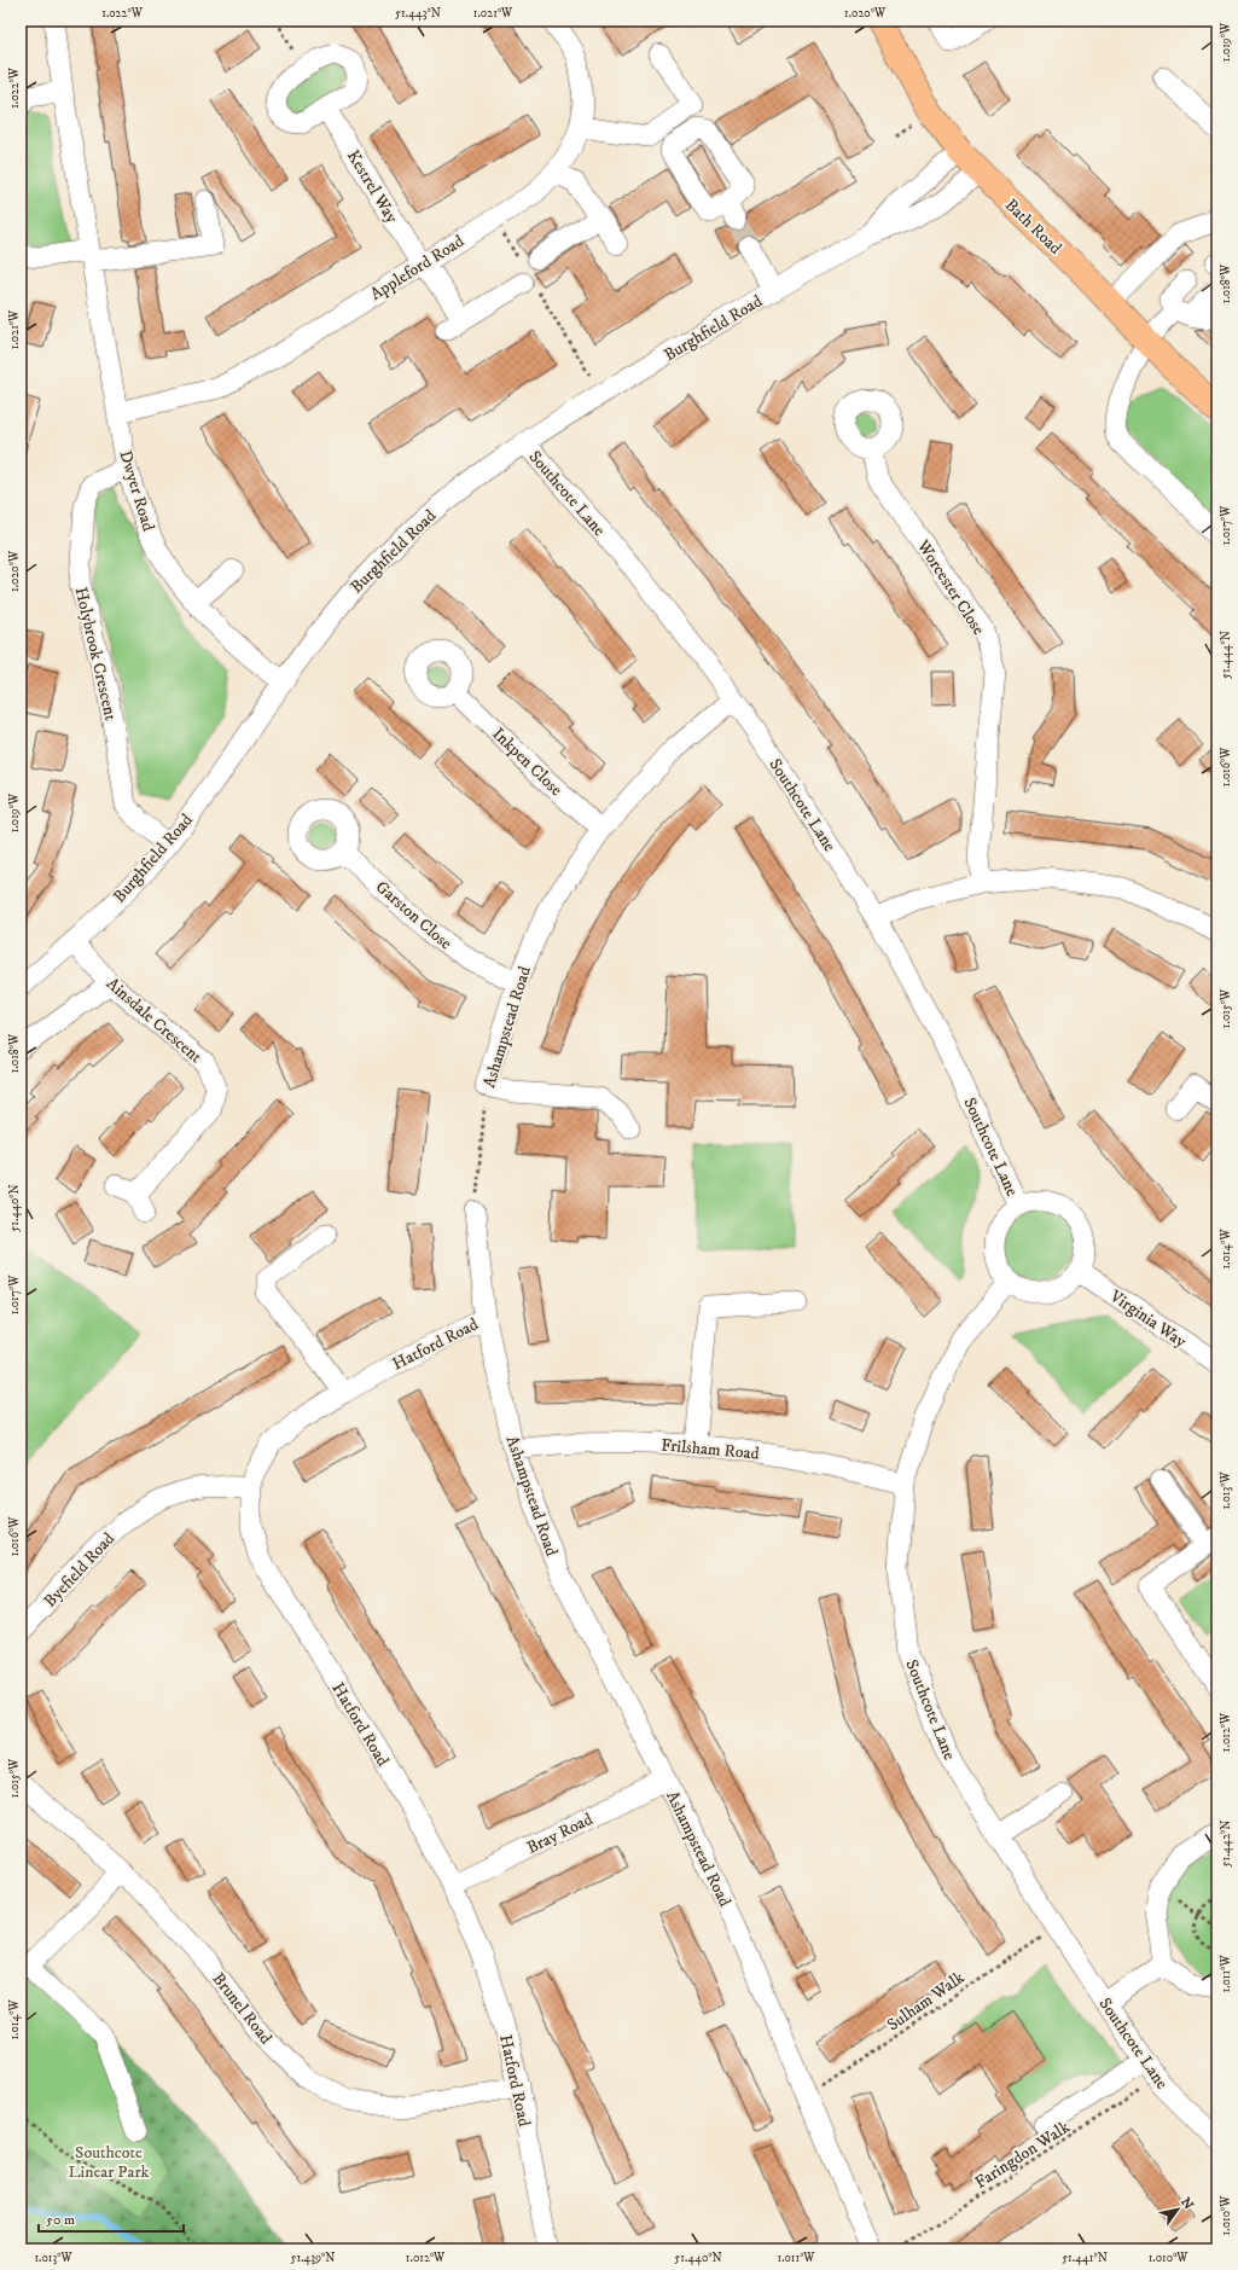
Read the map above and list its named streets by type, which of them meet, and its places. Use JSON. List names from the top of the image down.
{
  "streets": {
    "main road": ["Bath Road"],
    "street": [
      "Kestrel Way",
      "Appleford Road",
      "Burghfield Road",
      "Dwyer Road",
      "Southcote Lane",
      "Worcester Close",
      "Holybrook Crescent",
      "Inkpen Close",
      "Garston Close",
      "Ainsdale Crescent",
      "Ashampstead Road",
      "Virginia Way",
      "Hatford Road",
      "Frilsham Road",
      "Byefield Road",
      "Bray Road",
      "Brunel Road"
    ],
    "path": ["Sulham Walk", "Faringdon Walk"]
  },
  "crossings": [
    ["Kestrel Way", "Appleford Road"],
    ["Bath Road", "Burghfield Road"],
    ["Appleford Road", "Dwyer Road"],
    ["Burghfield Road", "Dwyer Road"],
    ["Burghfield Road", "Southcote Lane"],
    ["Burghfield Road", "Holybrook Crescent"],
    ["Burghfield Road", "Ainsdale Crescent"],
    ["Dwyer Road", "Holybrook Crescent"],
    ["Southcote Lane", "Ashampstead Road"],
    ["Southcote Lane", "Virginia Way"],
    ["Southcote Lane", "Frilsham Road"],
    ["Southcote Lane", "Sulham Walk"],
    ["Southcote Lane", "Faringdon Walk"],
    ["Inkpen Close", "Ashampstead Road"],
    ["Garston Close", "Ashampstead Road"],
    ["Ashampstead Road", "Hatford Road"],
    ["Ashampstead Road", "Frilsham Road"],
    ["Ashampstead Road", "Bray Road"],
    ["Ashampstead Road", "Sulham Walk"],
    ["Hatford Road", "Byefield Road"],
    ["Hatford Road", "Bray Road"],
    ["Hatford Road", "Brunel Road"]
  ],
  "parks": ["Southcote Linear Park"],
  "scale_bar": "50 m",
  "north": "top right",
  "coordinates": [
    "1.022°W",
    "51.443°N",
    "1.021°W",
    "1.020°W",
    "1.019°W",
    "1.018°W",
    "1.017°W",
    "51.444°N",
    "1.016°W",
    "1.015°W",
    "51.440°N",
    "1.014°W",
    "1.013°W",
    "1.012°W",
    "51.442°N",
    "1.011°W",
    "1.010°W",
    "51.439°N",
    "51.441°N"
  ]
}
